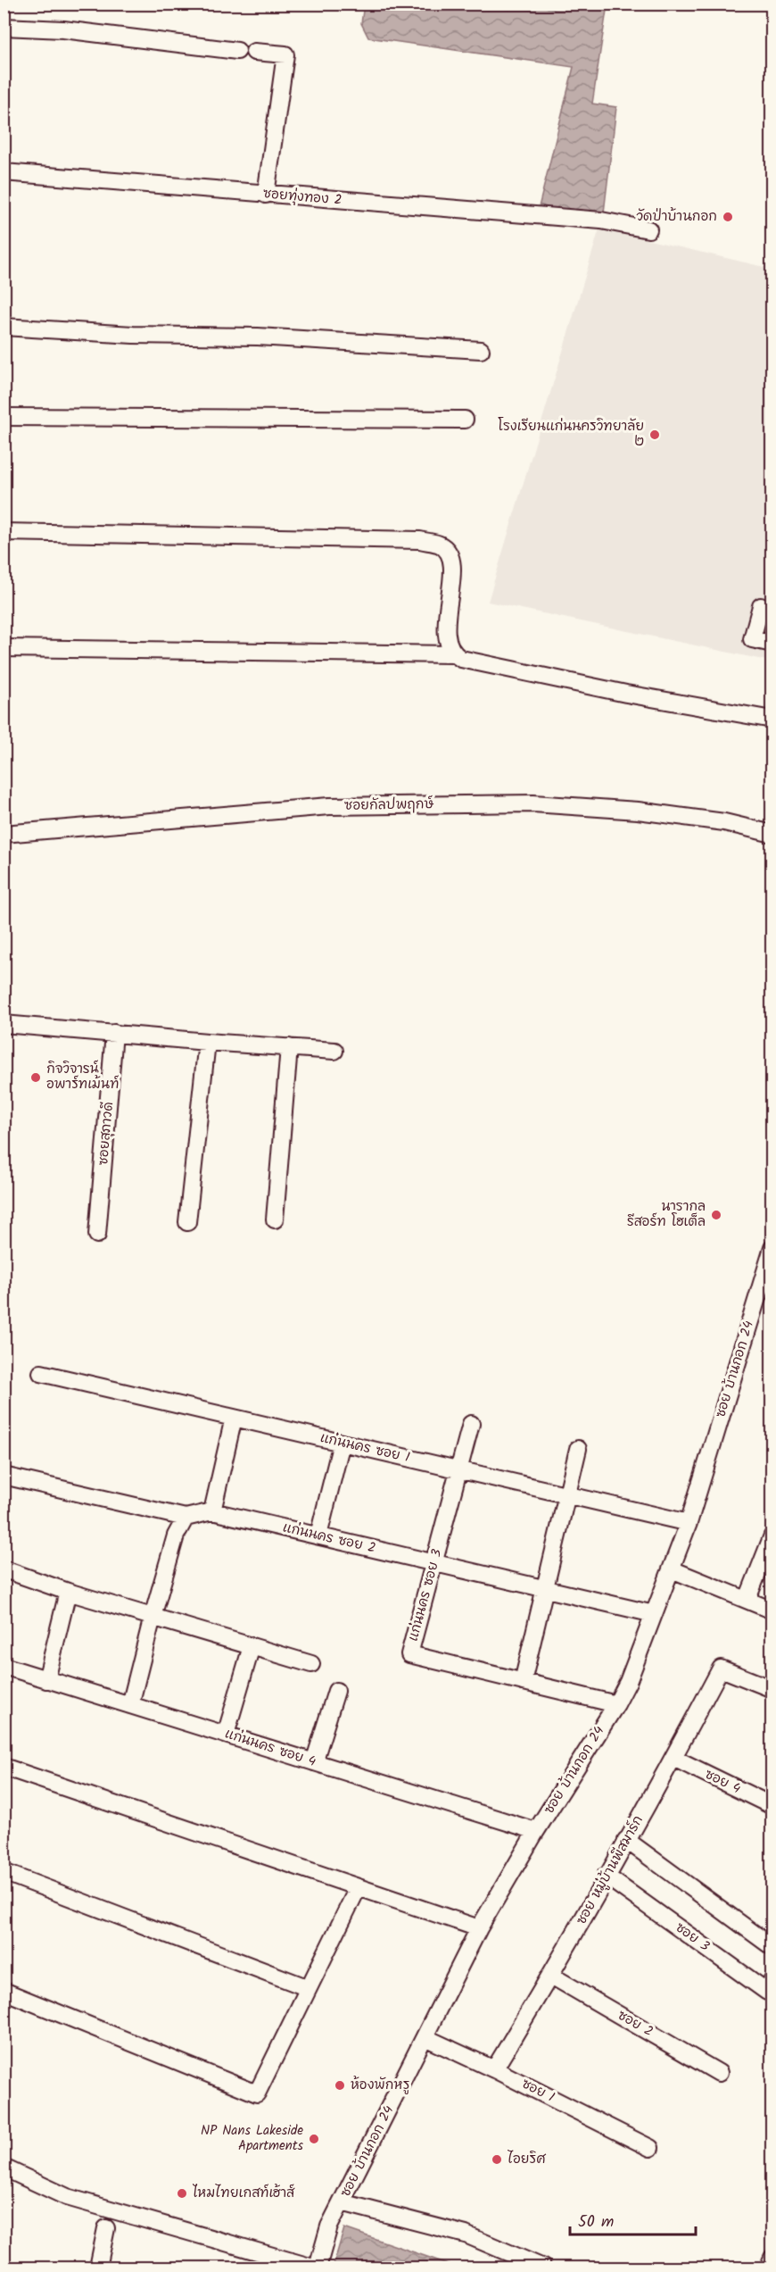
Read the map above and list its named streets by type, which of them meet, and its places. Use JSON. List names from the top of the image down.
{
  "streets": {
    "street": [
      "ซอยทุ่งทอง 2",
      "ซอยกัลปพฤกษ์",
      "ซอยสุภาวดี",
      "ซอย บ้านกอก 24",
      "แก่นนคร ซอย 1",
      "แก่นนคร ซอย 2",
      "แก่นนคร ซอย 3",
      "แก่นนคร ซอย 4",
      "ซอย 4",
      "ซอย หมู่บ้านพีสมาร์ก",
      "ซอย 3",
      "ซอย 2",
      "ซอย 1"
    ]
  },
  "crossings": [
    ["ซอย บ้านกอก 24", "แก่นนคร ซอย 1"],
    ["ซอย บ้านกอก 24", "แก่นนคร ซอย 2"],
    ["ซอย บ้านกอก 24", "แก่นนคร ซอย 3"],
    ["ซอย บ้านกอก 24", "แก่นนคร ซอย 4"],
    ["ซอย บ้านกอก 24", "ซอย 1"],
    ["แก่นนคร ซอย 1", "แก่นนคร ซอย 3"],
    ["แก่นนคร ซอย 2", "แก่นนคร ซอย 3"],
    ["ซอย 4", "ซอย หมู่บ้านพีสมาร์ก"],
    ["ซอย หมู่บ้านพีสมาร์ก", "ซอย 3"],
    ["ซอย หมู่บ้านพีสมาร์ก", "ซอย 2"],
    ["ซอย หมู่บ้านพีสมาร์ก", "ซอย 1"]
  ],
  "places": [
    "วัดป่าบ้านกอก",
    "โรงเรียนแก่นนครวิทยาลัย ๒",
    "กิจวิจารน์ อพาร์ทเม้นท์",
    "นารากูล รีสอร์ท โฮเต็ล",
    "ห้องพักหรู",
    "NP Nans Lakeside Apartments",
    "ไอยริศ",
    "ไหมไทยเกสท์เฮ้าส์"
  ],
  "scale_bar": "50 m"
}
